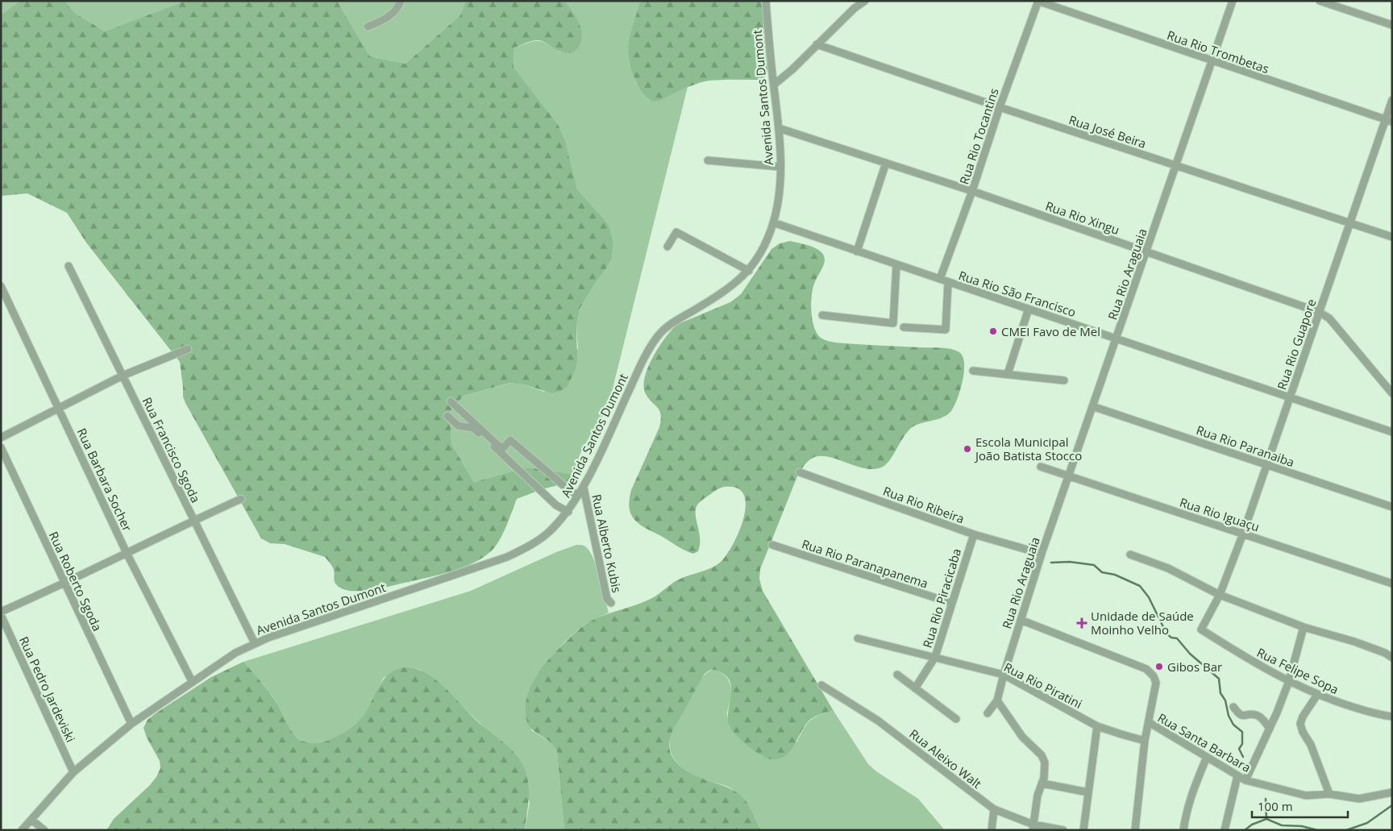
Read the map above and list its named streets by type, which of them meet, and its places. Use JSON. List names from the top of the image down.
{
  "streets": {
    "street": [
      "Rua Rio Trombetas",
      "Avenida Santos Dumont",
      "Rua José Beira",
      "Rua Rio Tocantins",
      "Rua Rio Xingu",
      "Rua Rio Araguaia",
      "Rua Rio São Francisco",
      "Rua Rio Guapore",
      "Rua Rio Paranaiba",
      "Rua Francisco Sgoda",
      "Rua Barbara Socher",
      "Rua Rio Ribeira",
      "Rua Rio Iguaçu",
      "Rua Alberto Kubis",
      "Rua Rio Paranapanema",
      "Rua Roberto Sgoda",
      "Rua Rio Piracicaba",
      "Rua Felipe Sopa",
      "Rua Rio Piratini",
      "Rua Pedro Jardeviski",
      "Rua Santa Barbara",
      "Rua Aleixo Walt"
    ]
  },
  "crossings": [
    ["Rua Rio Trombetas", "Rua Rio Tocantins"],
    ["Rua Rio Trombetas", "Rua Rio Araguaia"],
    ["Rua Rio Trombetas", "Rua Rio Guapore"],
    ["Avenida Santos Dumont", "Rua Rio Xingu"],
    ["Avenida Santos Dumont", "Rua Rio São Francisco"],
    ["Avenida Santos Dumont", "Rua Francisco Sgoda"],
    ["Avenida Santos Dumont", "Rua Barbara Socher"],
    ["Avenida Santos Dumont", "Rua Alberto Kubis"],
    ["Avenida Santos Dumont", "Rua Roberto Sgoda"],
    ["Avenida Santos Dumont", "Rua Pedro Jardeviski"],
    ["Rua José Beira", "Rua Rio Tocantins"],
    ["Rua José Beira", "Rua Rio Araguaia"],
    ["Rua José Beira", "Rua Rio Guapore"],
    ["Rua Rio Tocantins", "Rua Rio Xingu"],
    ["Rua Rio Tocantins", "Rua Rio São Francisco"],
    ["Rua Rio Xingu", "Rua Rio Araguaia"],
    ["Rua Rio Xingu", "Rua Rio Guapore"],
    ["Rua Rio Araguaia", "Rua Rio São Francisco"],
    ["Rua Rio Araguaia", "Rua Rio Paranaiba"],
    ["Rua Rio Araguaia", "Rua Rio Ribeira"],
    ["Rua Rio Araguaia", "Rua Rio Iguaçu"],
    ["Rua Rio Araguaia", "Rua Rio Piratini"],
    ["Rua Rio São Francisco", "Rua Rio Guapore"],
    ["Rua Rio Guapore", "Rua Rio Paranaiba"],
    ["Rua Rio Guapore", "Rua Rio Iguaçu"],
    ["Rua Rio Guapore", "Rua Felipe Sopa"],
    ["Rua Rio Ribeira", "Rua Rio Piracicaba"],
    ["Rua Rio Paranapanema", "Rua Rio Piracicaba"],
    ["Rua Rio Piracicaba", "Rua Rio Piratini"]
  ],
  "places": {
    "other": ["CMEI Favo de Mel", "Escola Municipal João Batista Stocco", "Gibos Bar"],
    "health": ["Unidade de Saúde Moinho Velho"]
  },
  "scale_bar": "100 m"
}
